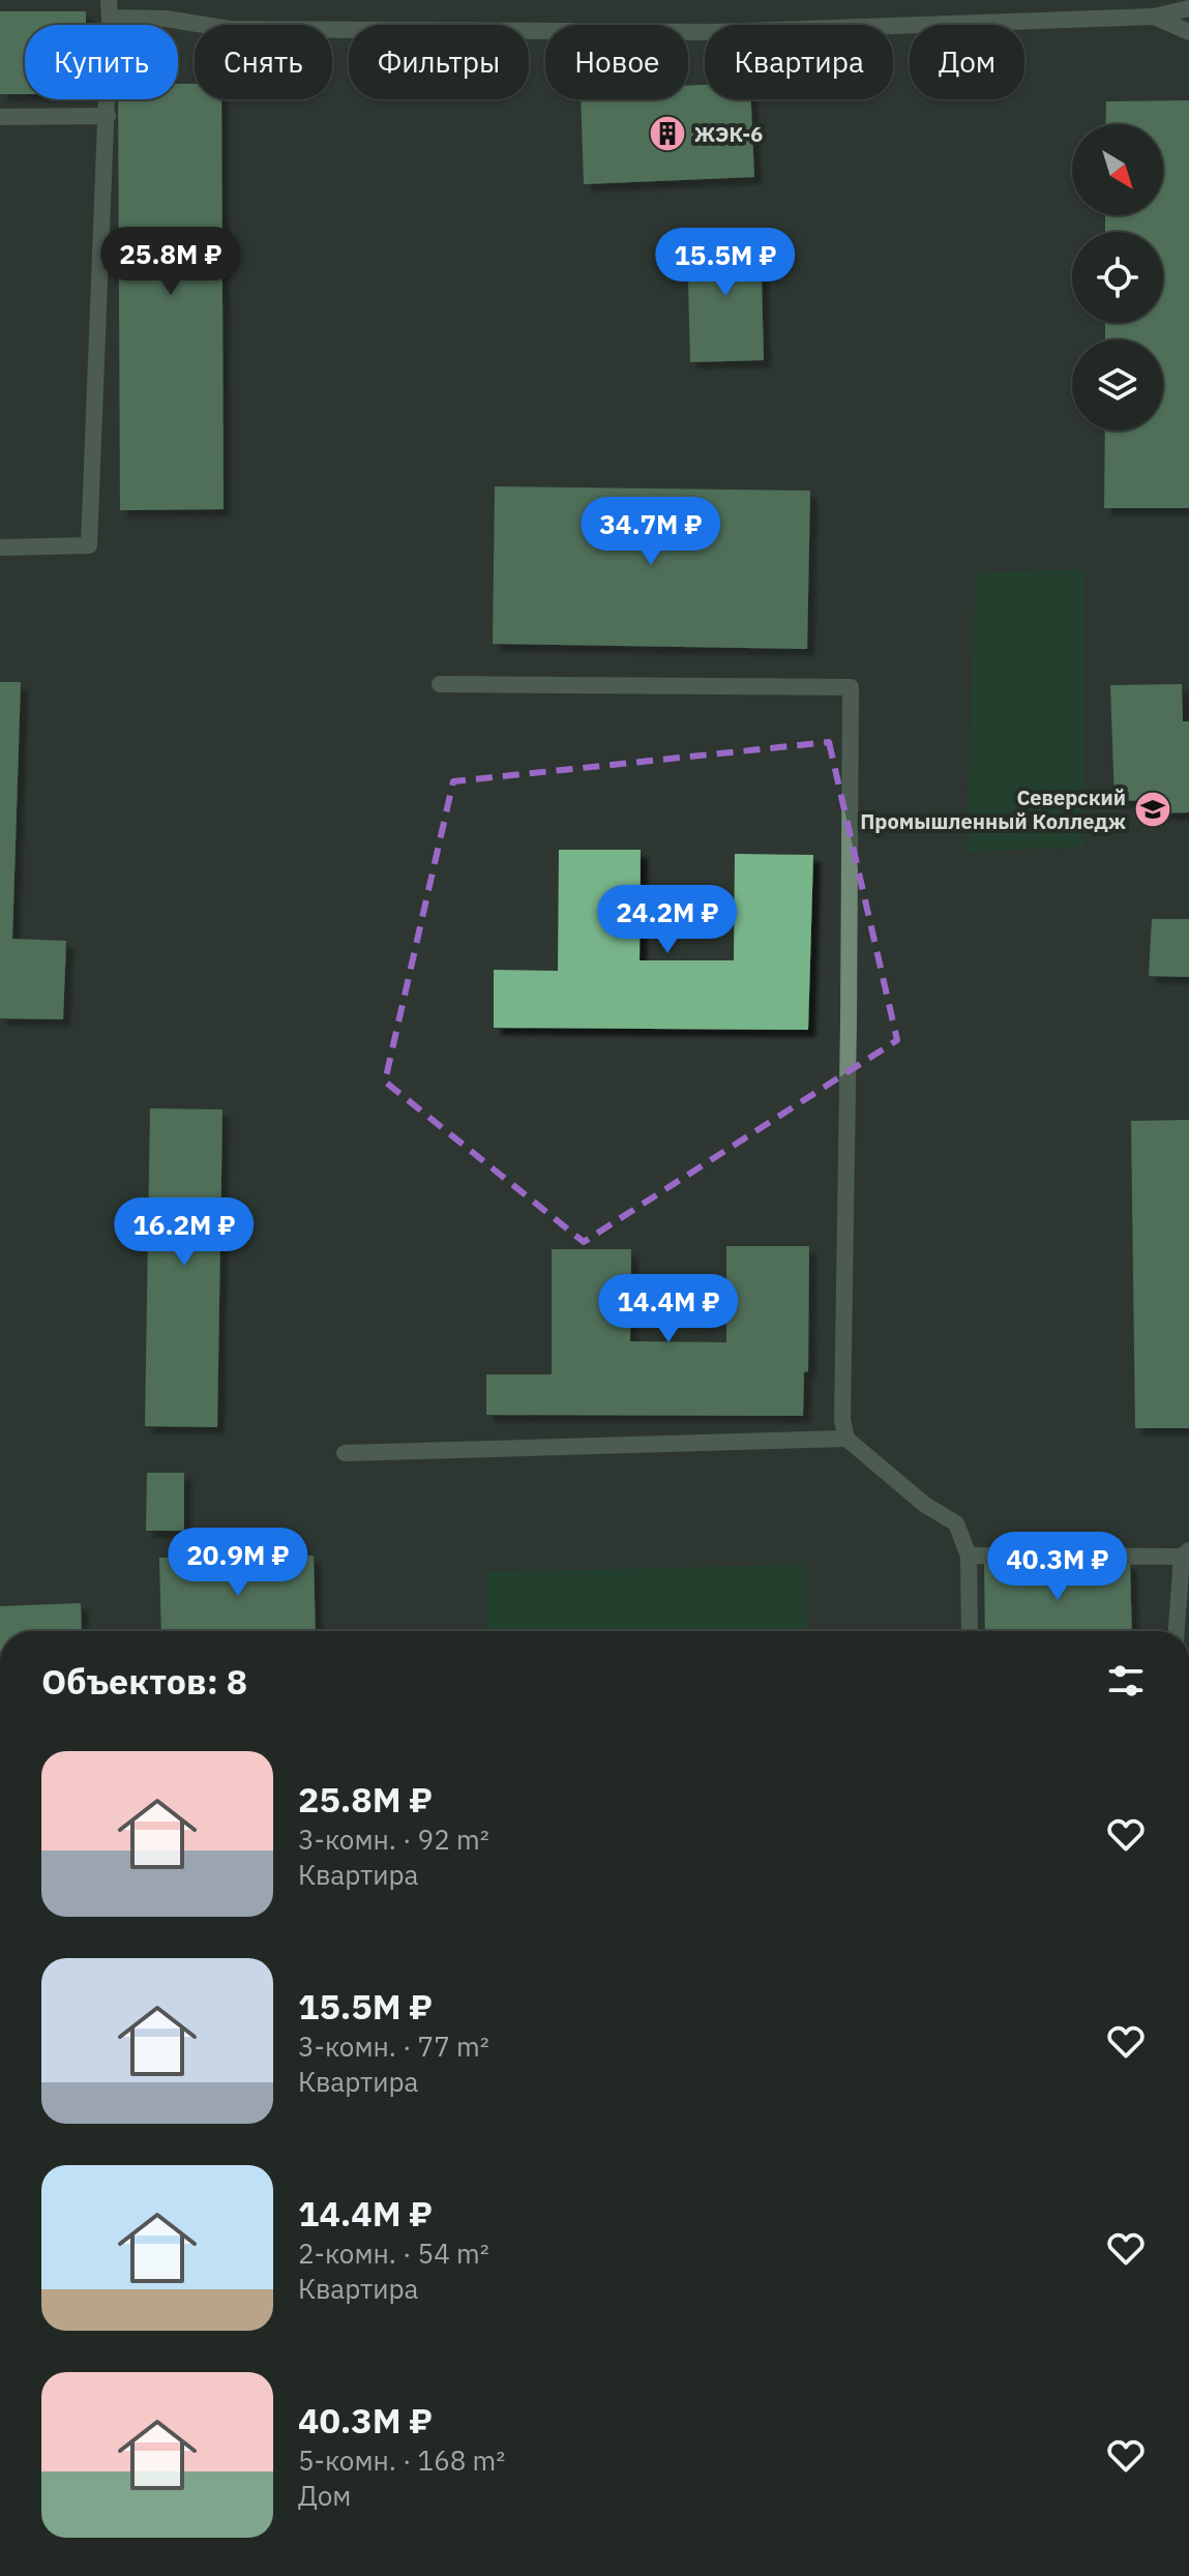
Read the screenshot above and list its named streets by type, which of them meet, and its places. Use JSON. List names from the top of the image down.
{
  "places": {
    "building": ["ЖЭК-6"],
    "school or university": ["Северский Промышленный Колледж"]
  },
  "north": "bottom right",
  "page": {
    "chip": [
      "Купить",
      "Снять",
      "Фильтры",
      "Новое",
      "Квартира",
      "Дом"
    ],
    "price": [
      "25.8M ₽",
      "15.5M ₽",
      "34.7M ₽",
      "24.2M ₽",
      "16.2M ₽",
      "14.4M ₽",
      "20.9M ₽",
      "40.3M ₽"
    ],
    "heading": "Объектов: 8",
    "list": [
      {
        "name": "25.8M ₽",
        "note": "3-комн. · 92 m² · Квартира"
      },
      {
        "name": "15.5M ₽",
        "note": "3-комн. · 77 m² · Квартира"
      },
      {
        "name": "14.4M ₽",
        "note": "2-комн. · 54 m² · Квартира"
      },
      {
        "name": "40.3M ₽",
        "note": "5-комн. · 168 m² · Дом"
      }
    ]
  }
}
